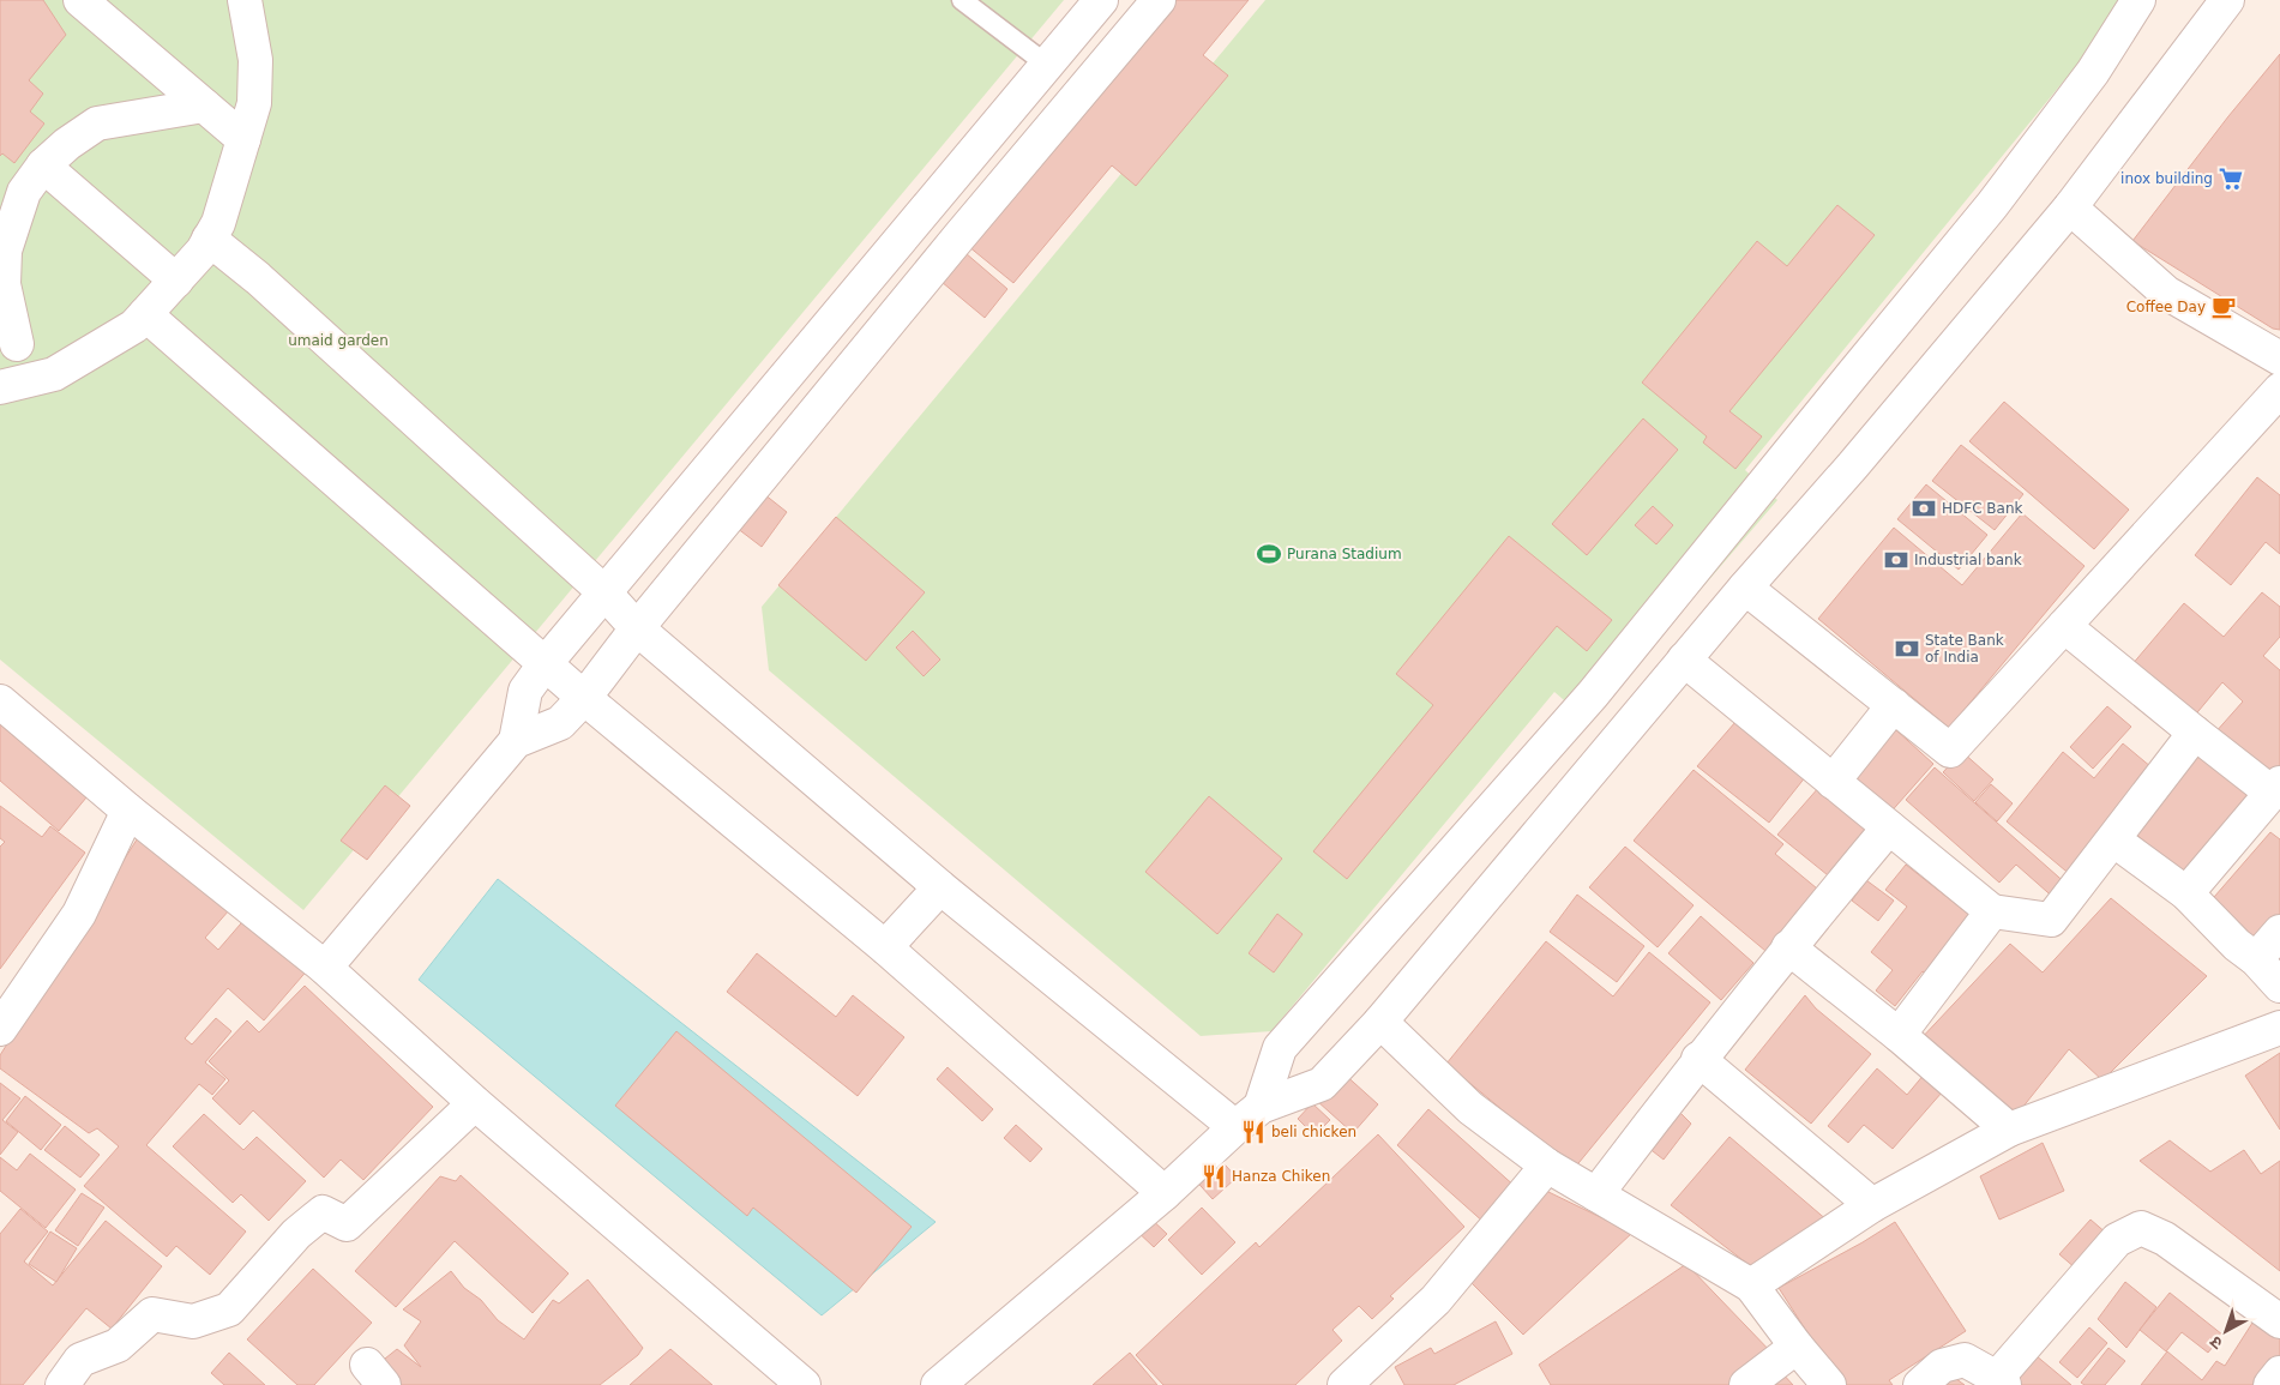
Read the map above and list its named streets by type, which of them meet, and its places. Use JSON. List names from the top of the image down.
{
  "parks": ["umaid garden"],
  "places": {
    "supermarket": ["inox building"],
    "cafe": ["Coffee Day"],
    "bank": ["HDFC Bank", "Industrial bank", "State Bank of India"],
    "sports": ["Purana Stadium"],
    "restaurant": ["beli chicken", "Hanza Chiken"]
  },
  "north": "bottom left"
}
